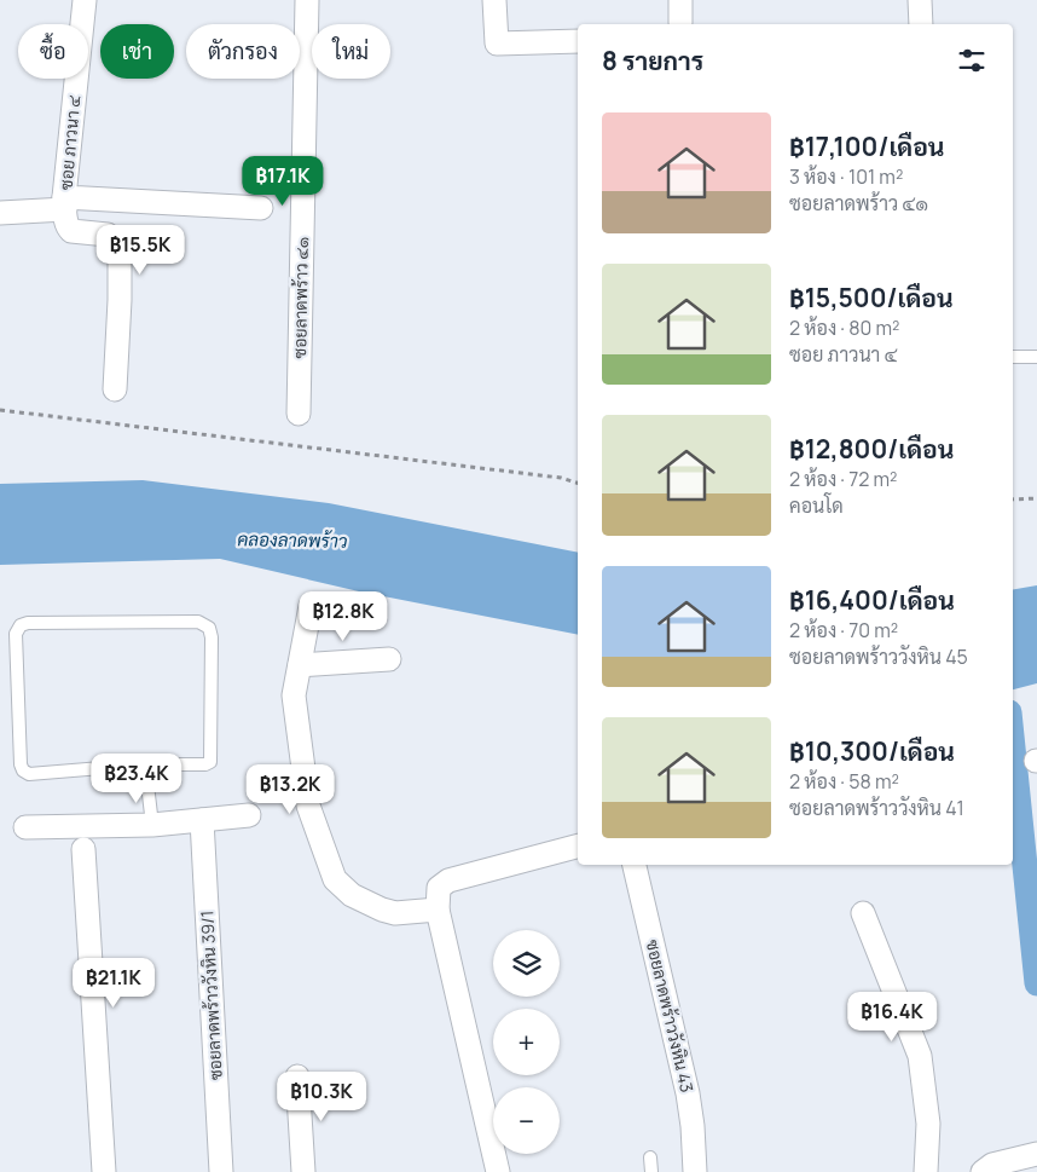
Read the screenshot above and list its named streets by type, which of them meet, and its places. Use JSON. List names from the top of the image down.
{
  "streets": {
    "street": [
      "ซอย ภาวนา ๔",
      "ซอยลาดพร้าว ๔๑",
      "ซอยลาดพร้าววังหิน 39/1",
      "ซอยลาดพร้าววังหิน 43"
    ]
  },
  "water": ["คลองลาดพร้าว"],
  "page": {
    "chip": [
      "ซื้อ",
      "เช่า",
      "ตัวกรอง",
      "ใหม่"
    ],
    "heading": "8 รายการ",
    "list": [
      {
        "name": "฿17,100/เดือน",
        "note": "3 ห้อง · 101 m² · ซอยลาดพร้าว ๔๑"
      },
      {
        "name": "฿15,500/เดือน",
        "note": "2 ห้อง · 80 m² · ซอย ภาวนา ๔"
      },
      {
        "name": "฿12,800/เดือน",
        "note": "2 ห้อง · 72 m² · คอนโด"
      },
      {
        "name": "฿16,400/เดือน",
        "note": "2 ห้อง · 70 m² · ซอยลาดพร้าววังหิน 45"
      },
      {
        "name": "฿10,300/เดือน",
        "note": "2 ห้อง · 58 m² · ซอยลาดพร้าววังหิน 41"
      }
    ],
    "price": [
      "฿17.1K",
      "฿15.5K",
      "฿12.8K",
      "฿23.4K",
      "฿13.2K",
      "฿21.1K",
      "฿16.4K",
      "฿10.3K"
    ],
    "map_buttons": ["+", "−"]
  }
}
